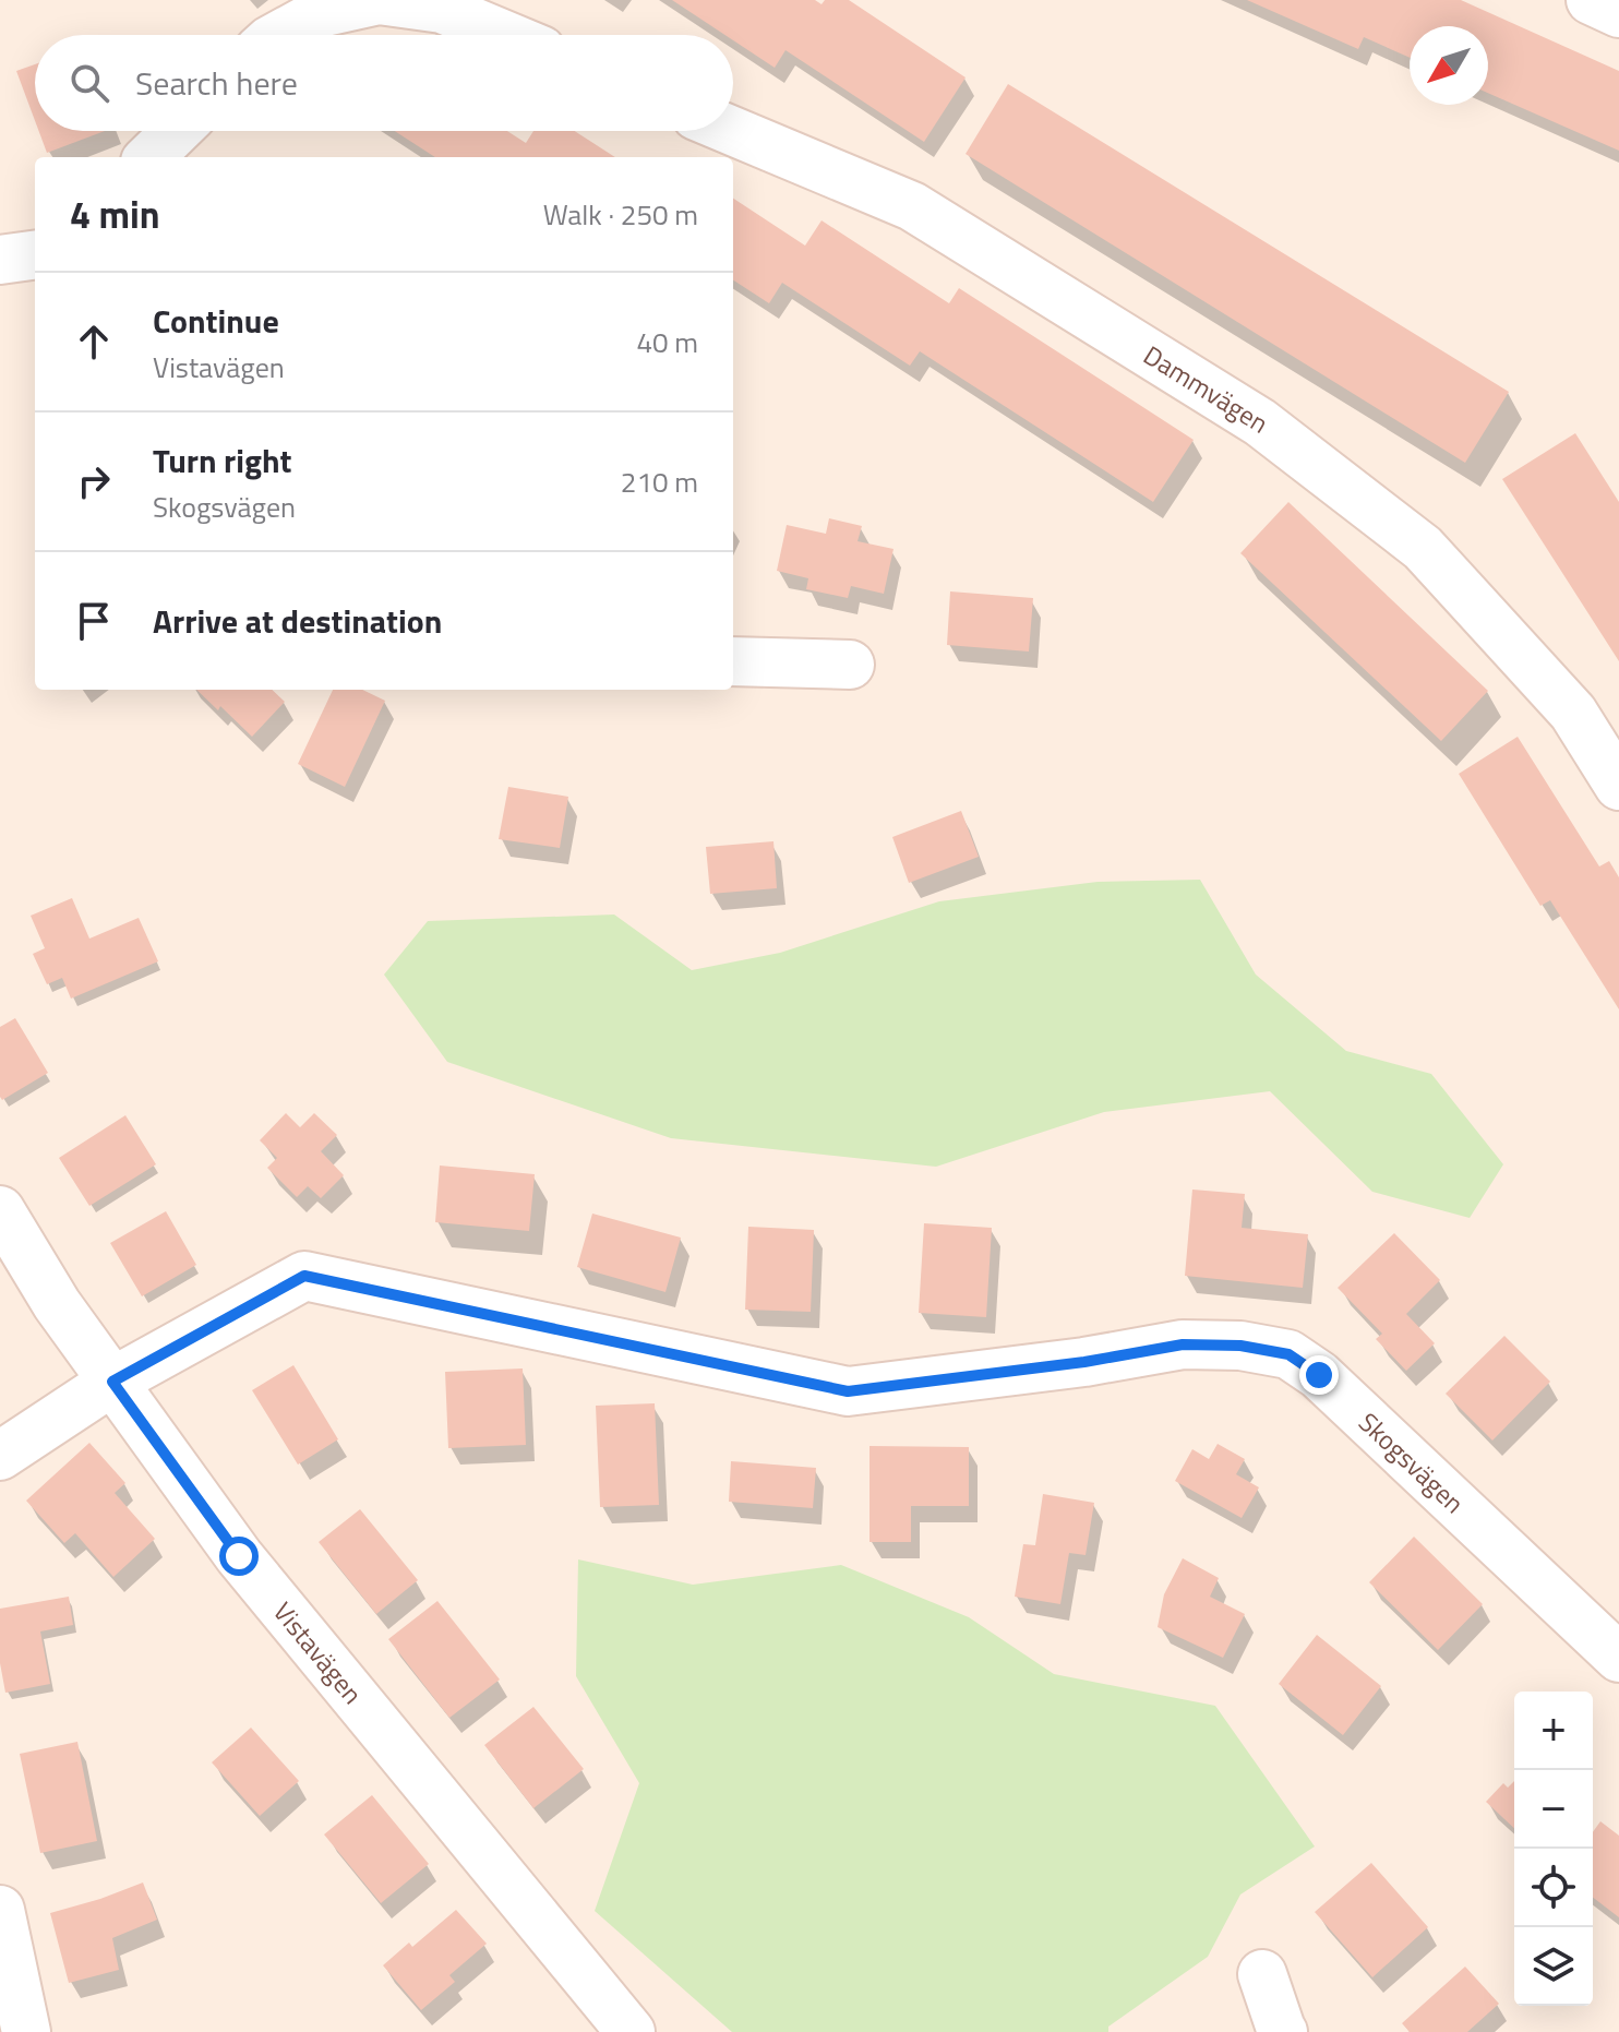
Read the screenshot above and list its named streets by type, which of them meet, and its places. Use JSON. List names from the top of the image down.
{
  "streets": {
    "street": ["Dammvägen", "Skogsvägen", "Vistavägen"]
  },
  "crossings": [
    ["Skogsvägen", "Vistavägen"]
  ],
  "north": "bottom left",
  "page": {
    "search": "Search here",
    "heading": ["4 min", "Walk · 250 m"],
    "list": [
      ["Continue", "Vistavägen", "40 m"],
      ["Turn right", "Skogsvägen", "210 m"],
      "Arrive at destination"
    ],
    "map_buttons": ["+", "−"]
  }
}
